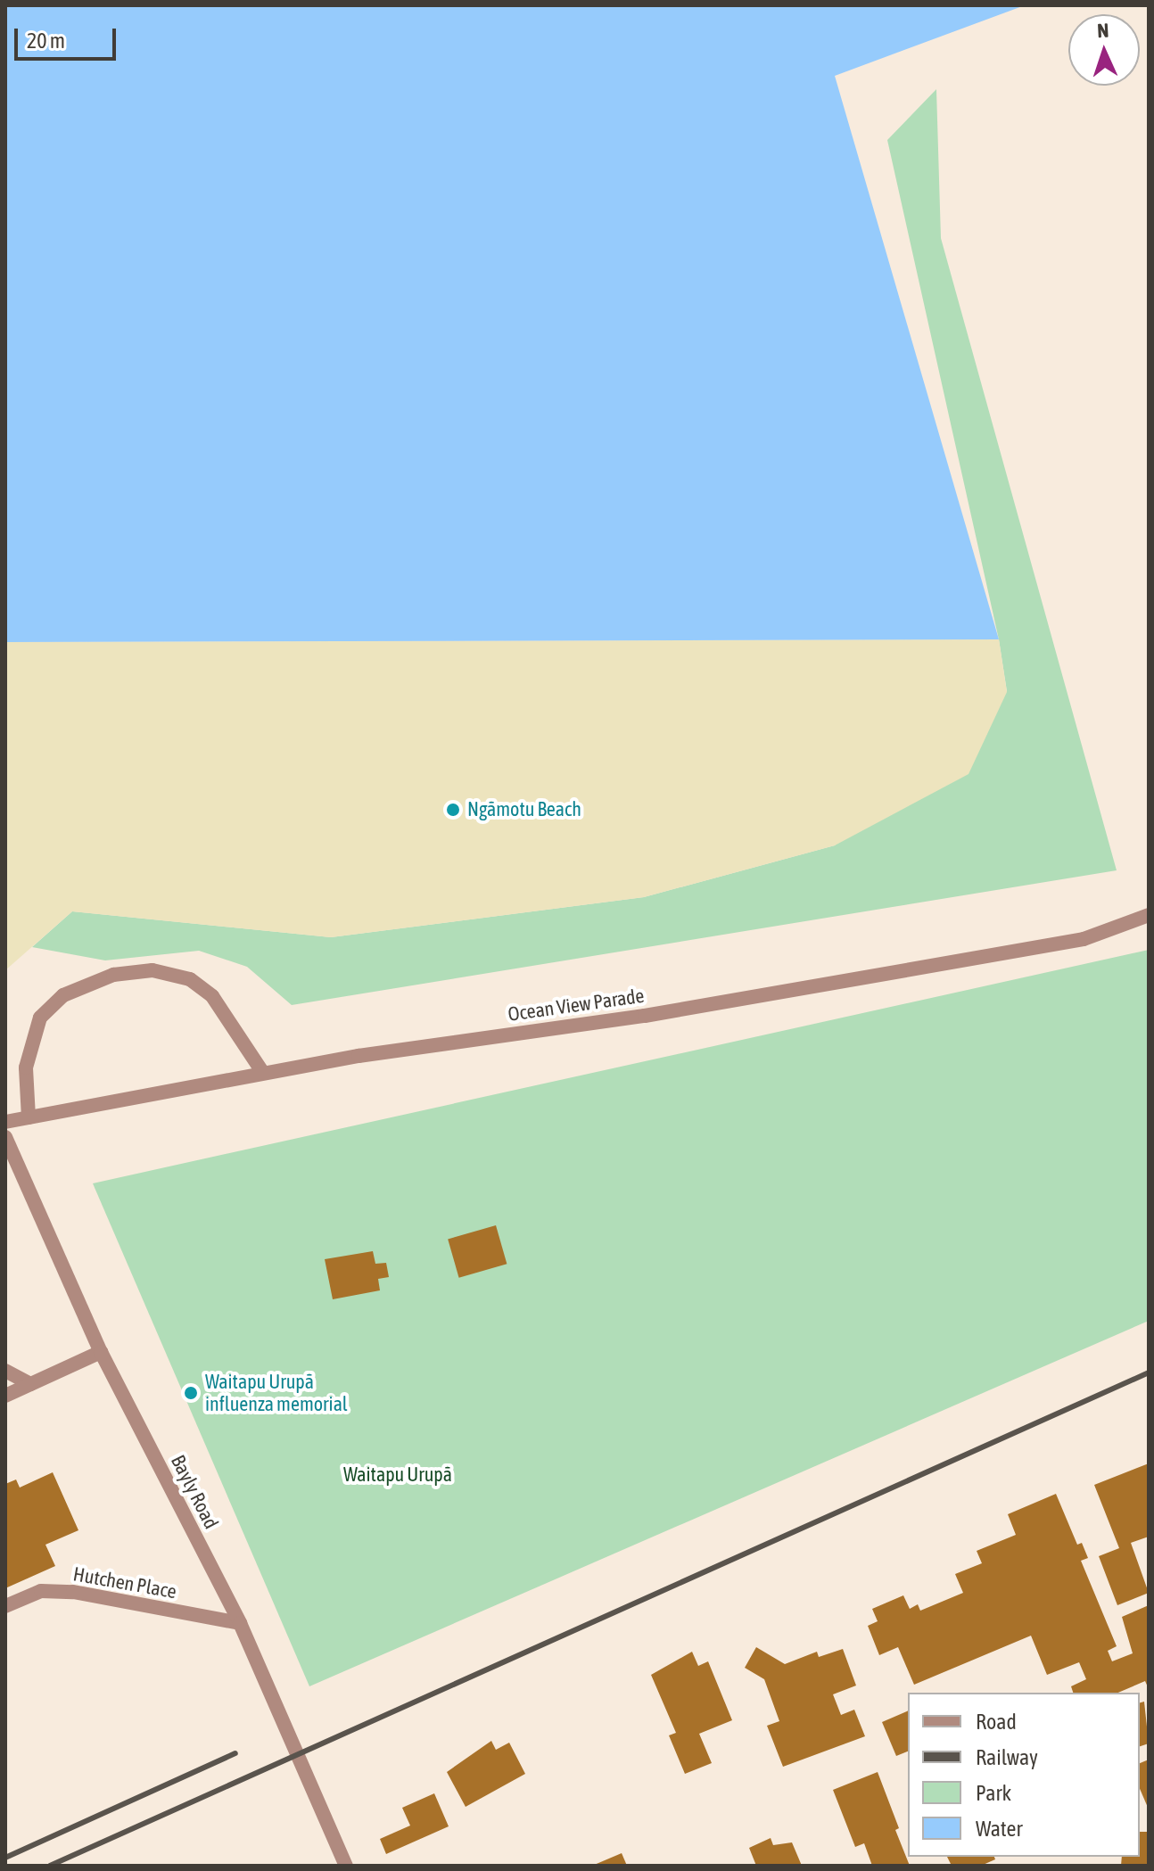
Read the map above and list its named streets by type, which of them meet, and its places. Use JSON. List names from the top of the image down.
{
  "streets": {
    "street": ["Ocean View Parade", "Bayly Road", "Hutchen Place"]
  },
  "crossings": [
    ["Bayly Road", "Hutchen Place"]
  ],
  "parks": ["Waitapu Urupā"],
  "places": ["Ngāmotu Beach", "Waitapu Urupā influenza memorial"],
  "legend": [
    "Road",
    "Railway",
    "Park",
    "Water"
  ],
  "scale_bar": "20 m",
  "north": "top"
}
